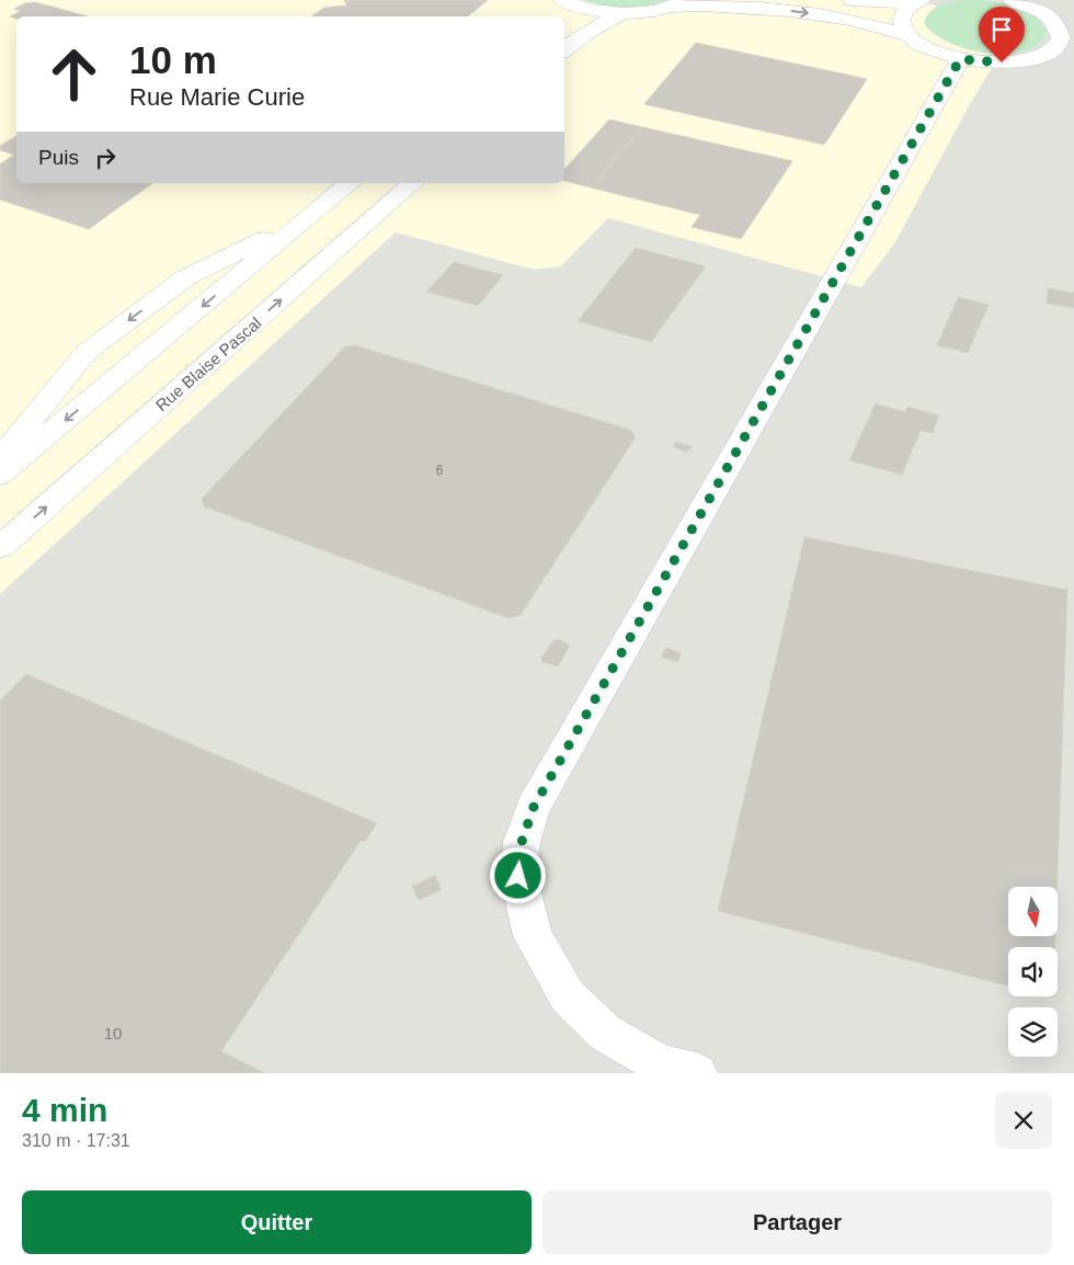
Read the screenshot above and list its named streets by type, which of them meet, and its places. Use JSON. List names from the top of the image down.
{
  "streets": {
    "street": ["Rue Blaise Pascal"]
  },
  "house_numbers": ["6", "10"],
  "north": "bottom",
  "page": {
    "turn": ["10 m", "Rue Marie Curie"],
    "then": "Puis",
    "heading": ["4 min", "310 m · 17:31"],
    "buttons": ["Quitter", "Partager"]
  }
}
